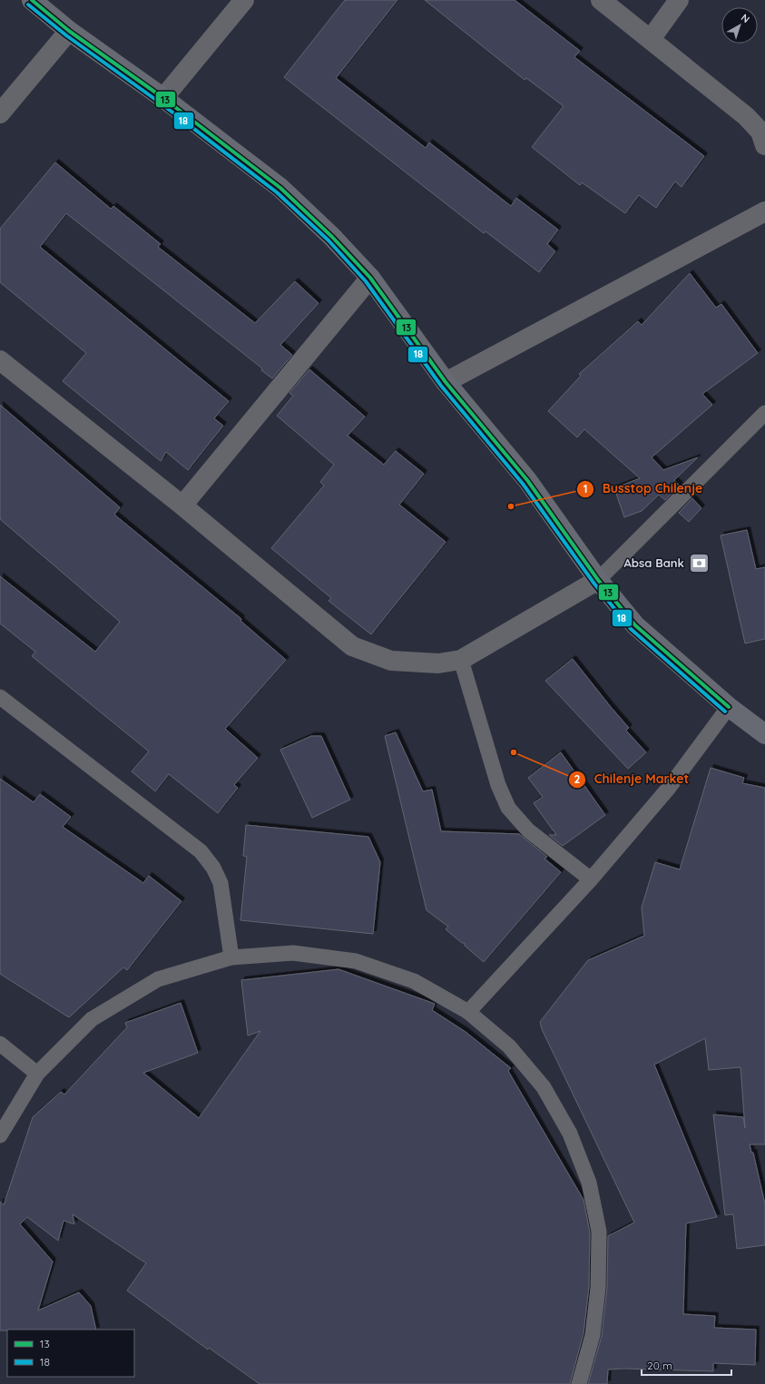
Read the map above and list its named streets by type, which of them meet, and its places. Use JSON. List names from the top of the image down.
{
  "places": {
    "other": ["Busstop Chilenje", "Chilenje Market"],
    "bank": ["Absa Bank"]
  },
  "lines": ["transit line 13", "transit line 18"],
  "legend": ["13", "18"],
  "scale_bar": "20 m",
  "north": "top right"
}
